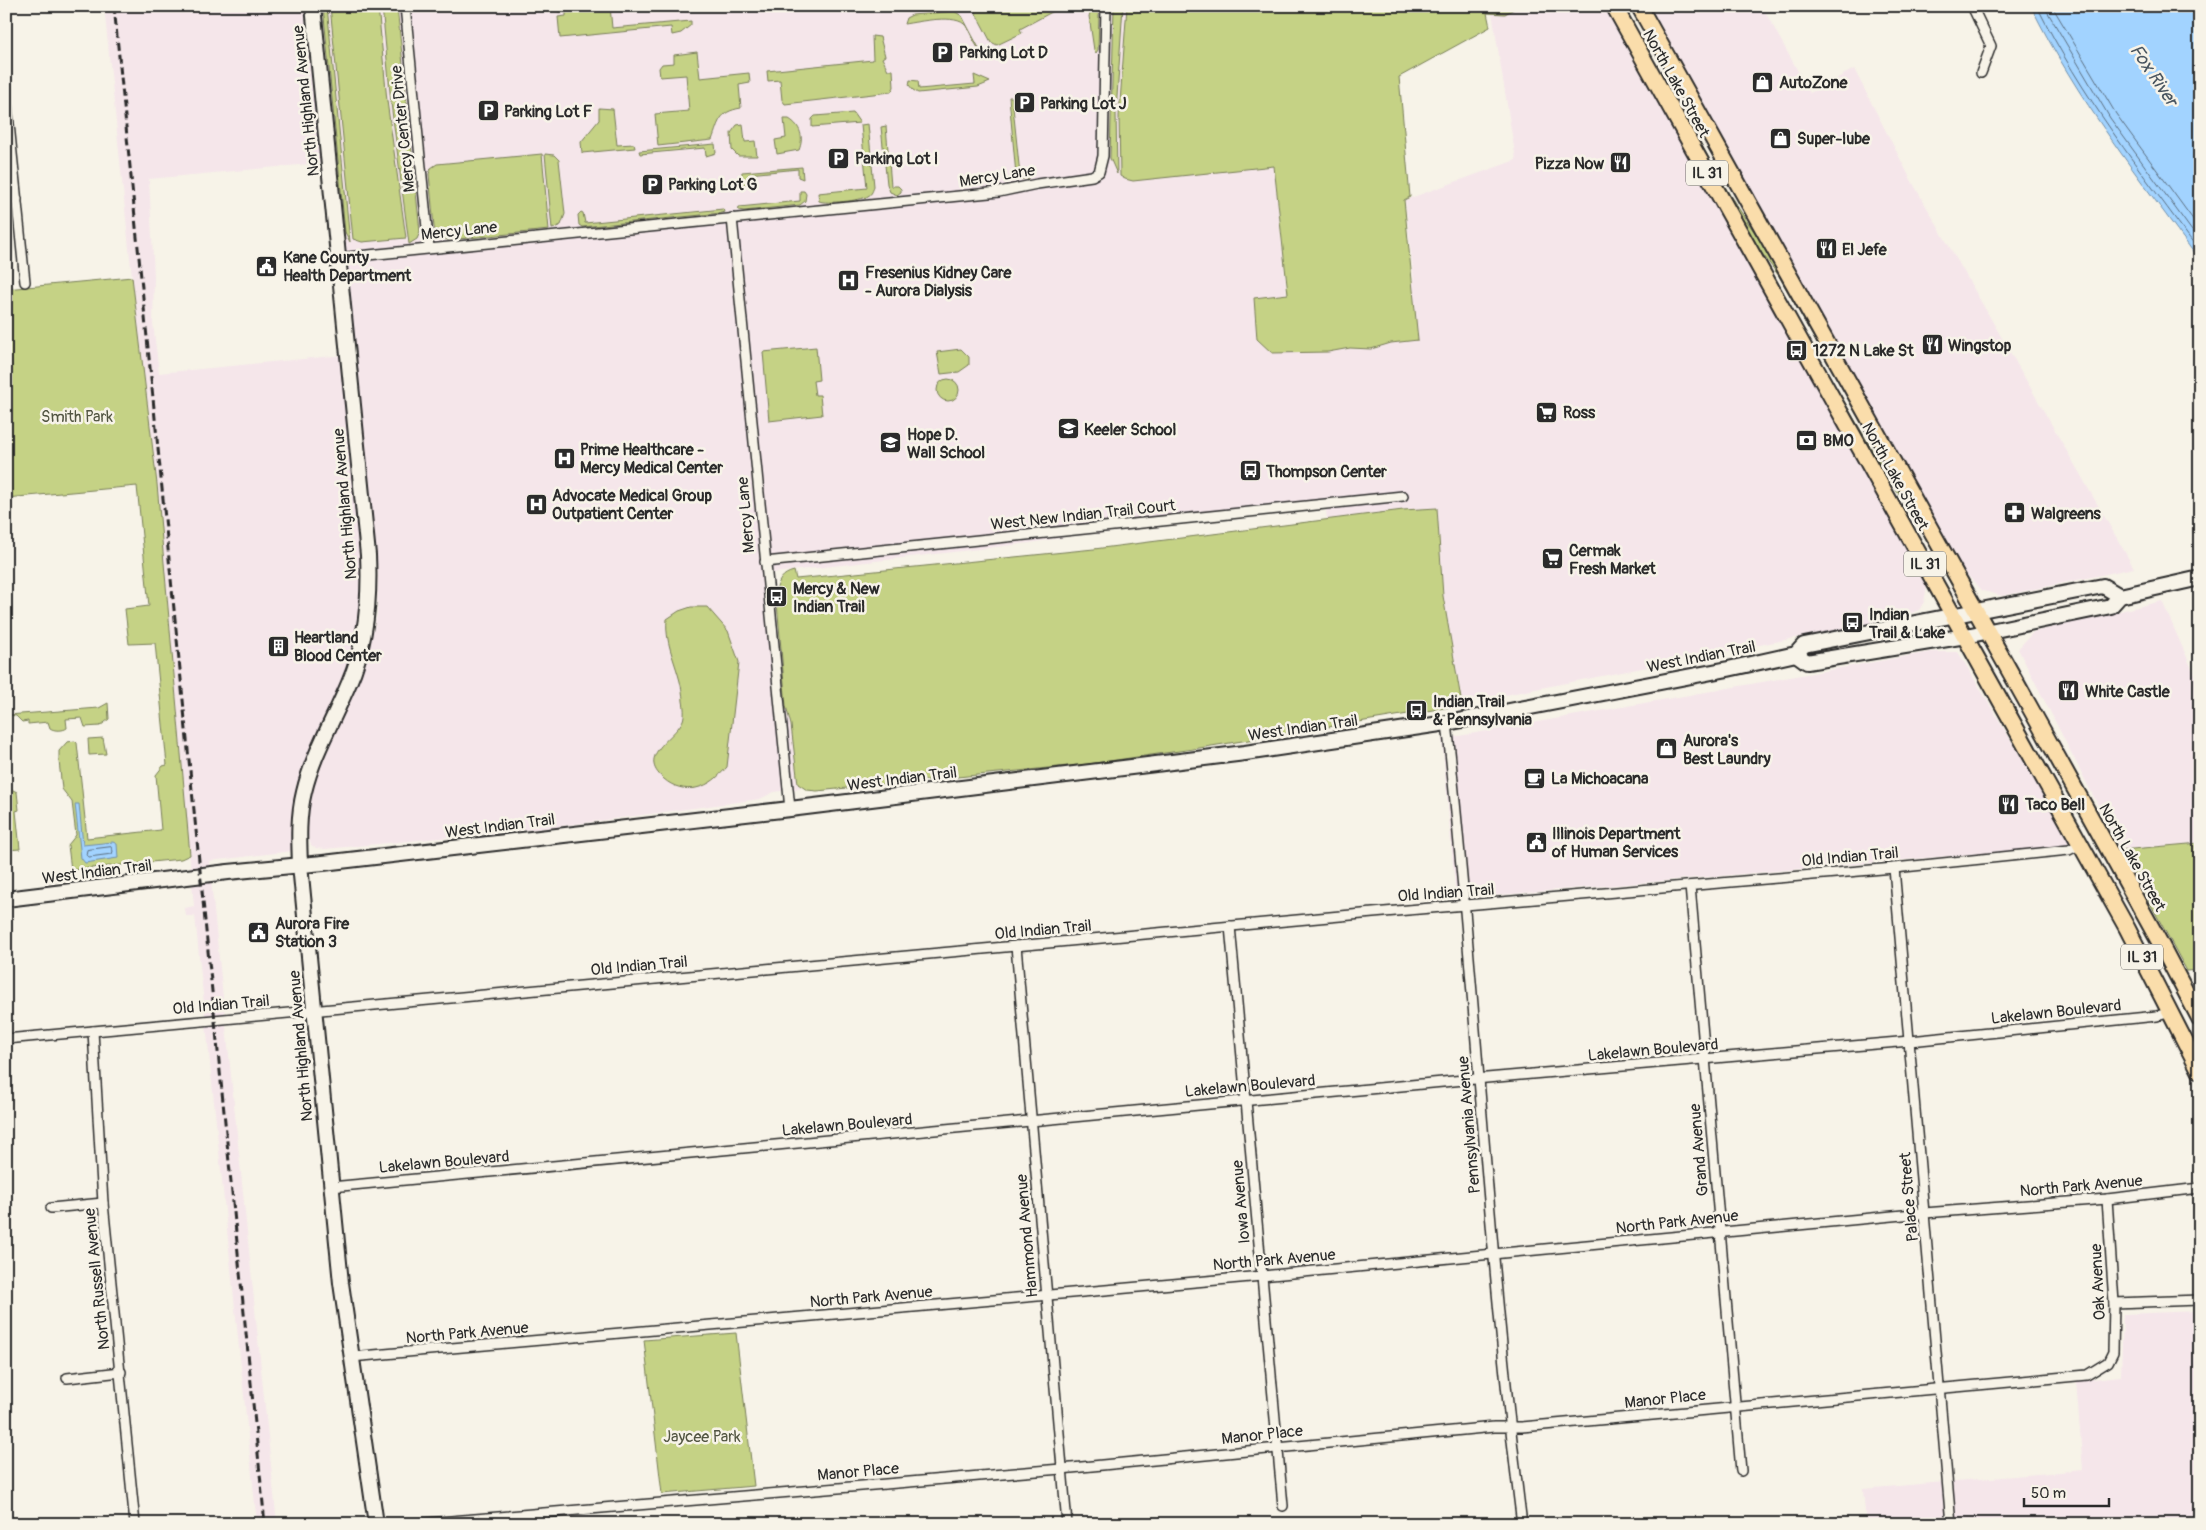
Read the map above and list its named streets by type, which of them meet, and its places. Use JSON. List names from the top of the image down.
{
  "streets": {
    "main road": [
      "North Lake Street",
      "North Highland Avenue",
      "IL 31",
      "West Indian Trail"
    ],
    "street": [
      "Mercy Center Drive",
      "Mercy Lane",
      "West New Indian Trail Court",
      "Old Indian Trail",
      "Lakelawn Boulevard",
      "Pennsylvania Avenue",
      "Grand Avenue",
      "North Park Avenue",
      "Palace Street",
      "Iowa Avenue",
      "Hammond Avenue",
      "North Russell Avenue",
      "Oak Avenue",
      "Manor Place"
    ]
  },
  "crossings": [
    ["North Lake Street", "West Indian Trail"],
    ["North Lake Street", "Old Indian Trail"],
    ["North Lake Street", "Lakelawn Boulevard"],
    ["North Highland Avenue", "Mercy Lane"],
    ["North Highland Avenue", "West Indian Trail"],
    ["North Highland Avenue", "Old Indian Trail"],
    ["North Highland Avenue", "Lakelawn Boulevard"],
    ["North Highland Avenue", "North Park Avenue"],
    ["Mercy Center Drive", "Mercy Lane"],
    ["Mercy Lane", "West New Indian Trail Court"],
    ["Mercy Lane", "West Indian Trail"],
    ["West Indian Trail", "Pennsylvania Avenue"],
    ["Old Indian Trail", "Pennsylvania Avenue"],
    ["Old Indian Trail", "Grand Avenue"],
    ["Old Indian Trail", "Palace Street"],
    ["Old Indian Trail", "Iowa Avenue"],
    ["Old Indian Trail", "Hammond Avenue"],
    ["Old Indian Trail", "North Russell Avenue"],
    ["Lakelawn Boulevard", "Pennsylvania Avenue"],
    ["Lakelawn Boulevard", "Grand Avenue"],
    ["Lakelawn Boulevard", "Palace Street"],
    ["Lakelawn Boulevard", "Iowa Avenue"],
    ["Lakelawn Boulevard", "Hammond Avenue"],
    ["Pennsylvania Avenue", "North Park Avenue"],
    ["Pennsylvania Avenue", "Manor Place"],
    ["Grand Avenue", "North Park Avenue"],
    ["Grand Avenue", "Manor Place"],
    ["North Park Avenue", "Palace Street"],
    ["North Park Avenue", "Iowa Avenue"],
    ["North Park Avenue", "Hammond Avenue"],
    ["North Park Avenue", "Oak Avenue"],
    ["Palace Street", "Manor Place"],
    ["Iowa Avenue", "Manor Place"],
    ["Hammond Avenue", "Manor Place"],
    ["Oak Avenue", "Manor Place"]
  ],
  "water": ["Fox River"],
  "parks": ["Smith Park", "Jaycee Park"],
  "places": {
    "parking": [
      "Parking Lot D",
      "Parking Lot J",
      "Parking Lot F",
      "Parking Lot I",
      "Parking Lot G"
    ],
    "shop": ["AutoZone", "Super-lube", "Aurora's Best Laundry"],
    "restaurant": [
      "Pizza Now",
      "El Jefe",
      "Wingstop",
      "White Castle",
      "Taco Bell"
    ],
    "public building": ["Kane County Health Department", "Illinois Department of Human Services", "Aurora Fire Station 3"],
    "hospital": ["Fresenius Kidney Care - Aurora Dialysis", "Prime Healthcare - Mercy Medical Center", "Advocate Medical Group Outpatient Center"],
    "bus stop": [
      "1272 N Lake St",
      "Thompson Center",
      "Mercy & New Indian Trail",
      "Indian Trail & Lake",
      "Indian Trail & Pennsylvania"
    ],
    "supermarket": ["Ross", "Cermak Fresh Market"],
    "school or university": ["Keeler School", "Hope D. Wall School"],
    "bank": ["BMO"],
    "pharmacy": ["Walgreens"],
    "building": ["Heartland Blood Center"],
    "cafe": ["La Michoacana"]
  },
  "scale_bar": "50 m"
}
